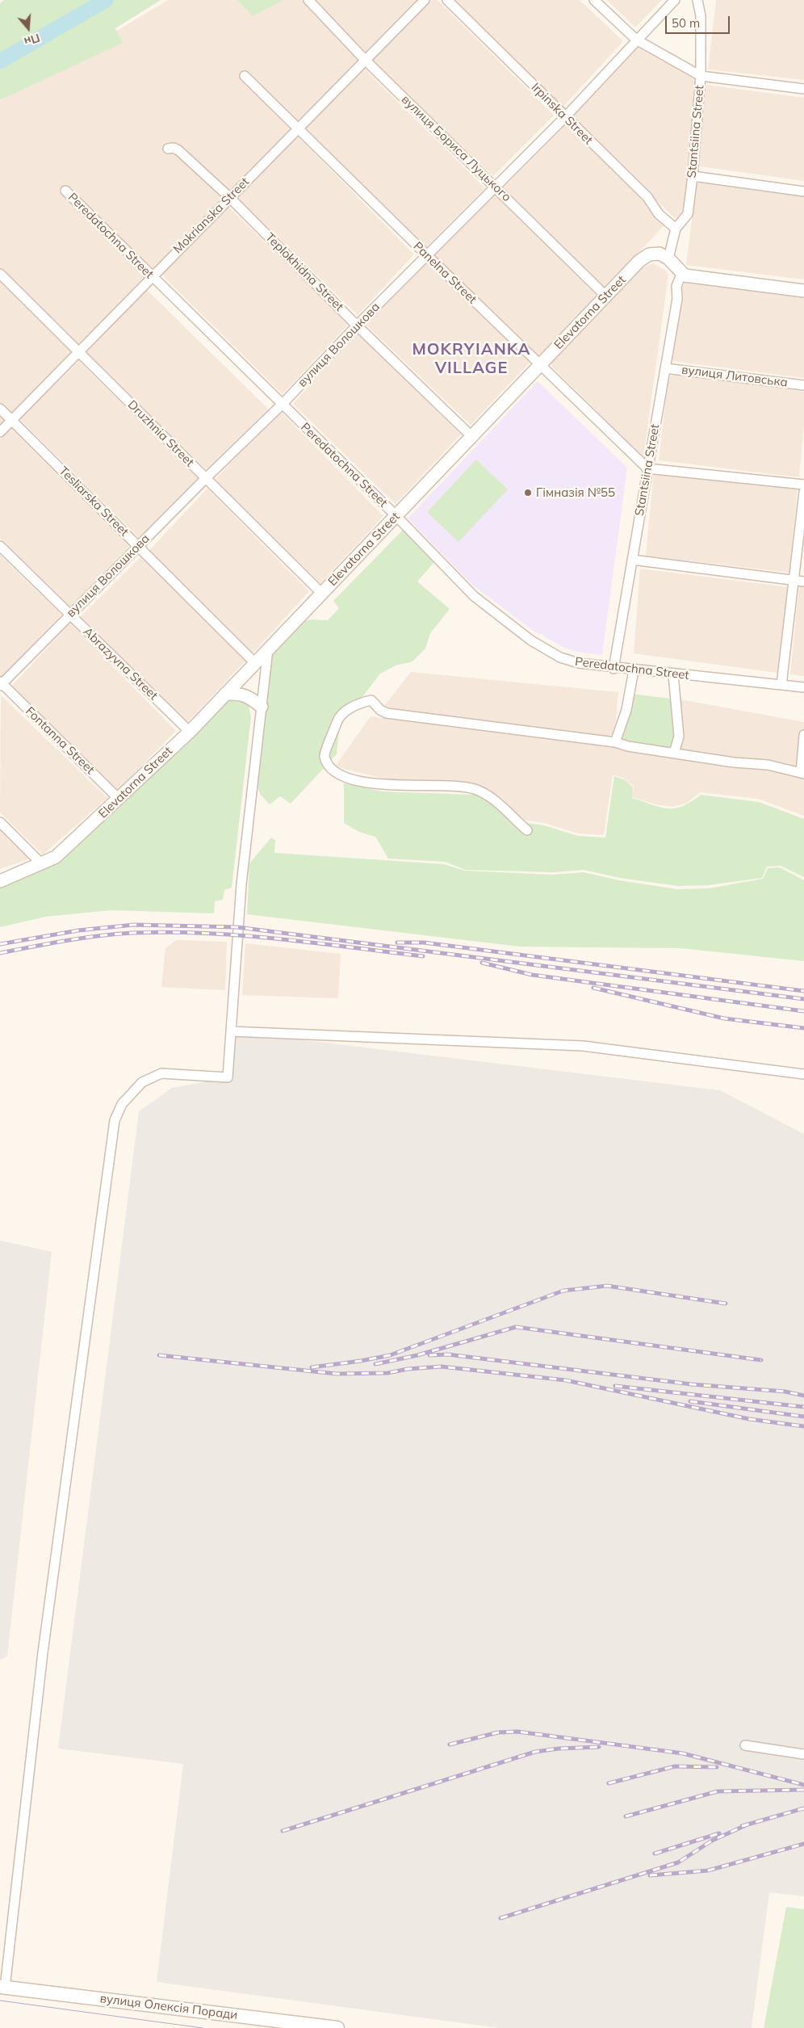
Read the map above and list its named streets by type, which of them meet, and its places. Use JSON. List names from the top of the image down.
{
  "streets": {
    "main road": ["вулиця Олексія Поради"],
    "street": [
      "Irpinska Street",
      "Stantsiina Street",
      "вулиця Бориса Луцького",
      "Mokrianska Street",
      "Peredatochna Street",
      "Teplokhidna Street",
      "Panelna Street",
      "Elevatorna Street",
      "вулиця Волошкова",
      "вулиця Литовська",
      "Druzhnia Street",
      "Tesliarska Street",
      "Abrazyvna Street",
      "Fontanna Street"
    ]
  },
  "crossings": [
    ["Irpinska Street", "Stantsiina Street"],
    ["Irpinska Street", "вулиця Волошкова"],
    ["Stantsiina Street", "Peredatochna Street"],
    ["Stantsiina Street", "Panelna Street"],
    ["Stantsiina Street", "Elevatorna Street"],
    ["Stantsiina Street", "вулиця Литовська"],
    ["вулиця Бориса Луцького", "Mokrianska Street"],
    ["вулиця Бориса Луцького", "Elevatorna Street"],
    ["вулиця Бориса Луцького", "вулиця Волошкова"],
    ["Mokrianska Street", "Peredatochna Street"],
    ["Mokrianska Street", "Teplokhidna Street"],
    ["Mokrianska Street", "Panelna Street"],
    ["Mokrianska Street", "Druzhnia Street"],
    ["Mokrianska Street", "Tesliarska Street"],
    ["Peredatochna Street", "Elevatorna Street"],
    ["Peredatochna Street", "вулиця Волошкова"],
    ["Teplokhidna Street", "Elevatorna Street"],
    ["Teplokhidna Street", "вулиця Волошкова"],
    ["Panelna Street", "Elevatorna Street"],
    ["Panelna Street", "вулиця Волошкова"],
    ["Elevatorna Street", "Druzhnia Street"],
    ["Elevatorna Street", "Tesliarska Street"],
    ["Elevatorna Street", "Abrazyvna Street"],
    ["Elevatorna Street", "Fontanna Street"],
    ["вулиця Волошкова", "Druzhnia Street"],
    ["вулиця Волошкова", "Tesliarska Street"],
    ["вулиця Волошкова", "Abrazyvna Street"],
    ["вулиця Волошкова", "Fontanna Street"]
  ],
  "districts": ["MOKRYIANKA VILLAGE"],
  "places": ["Гімназія №55"],
  "scale_bar": "50 m",
  "north": "bottom"
}
